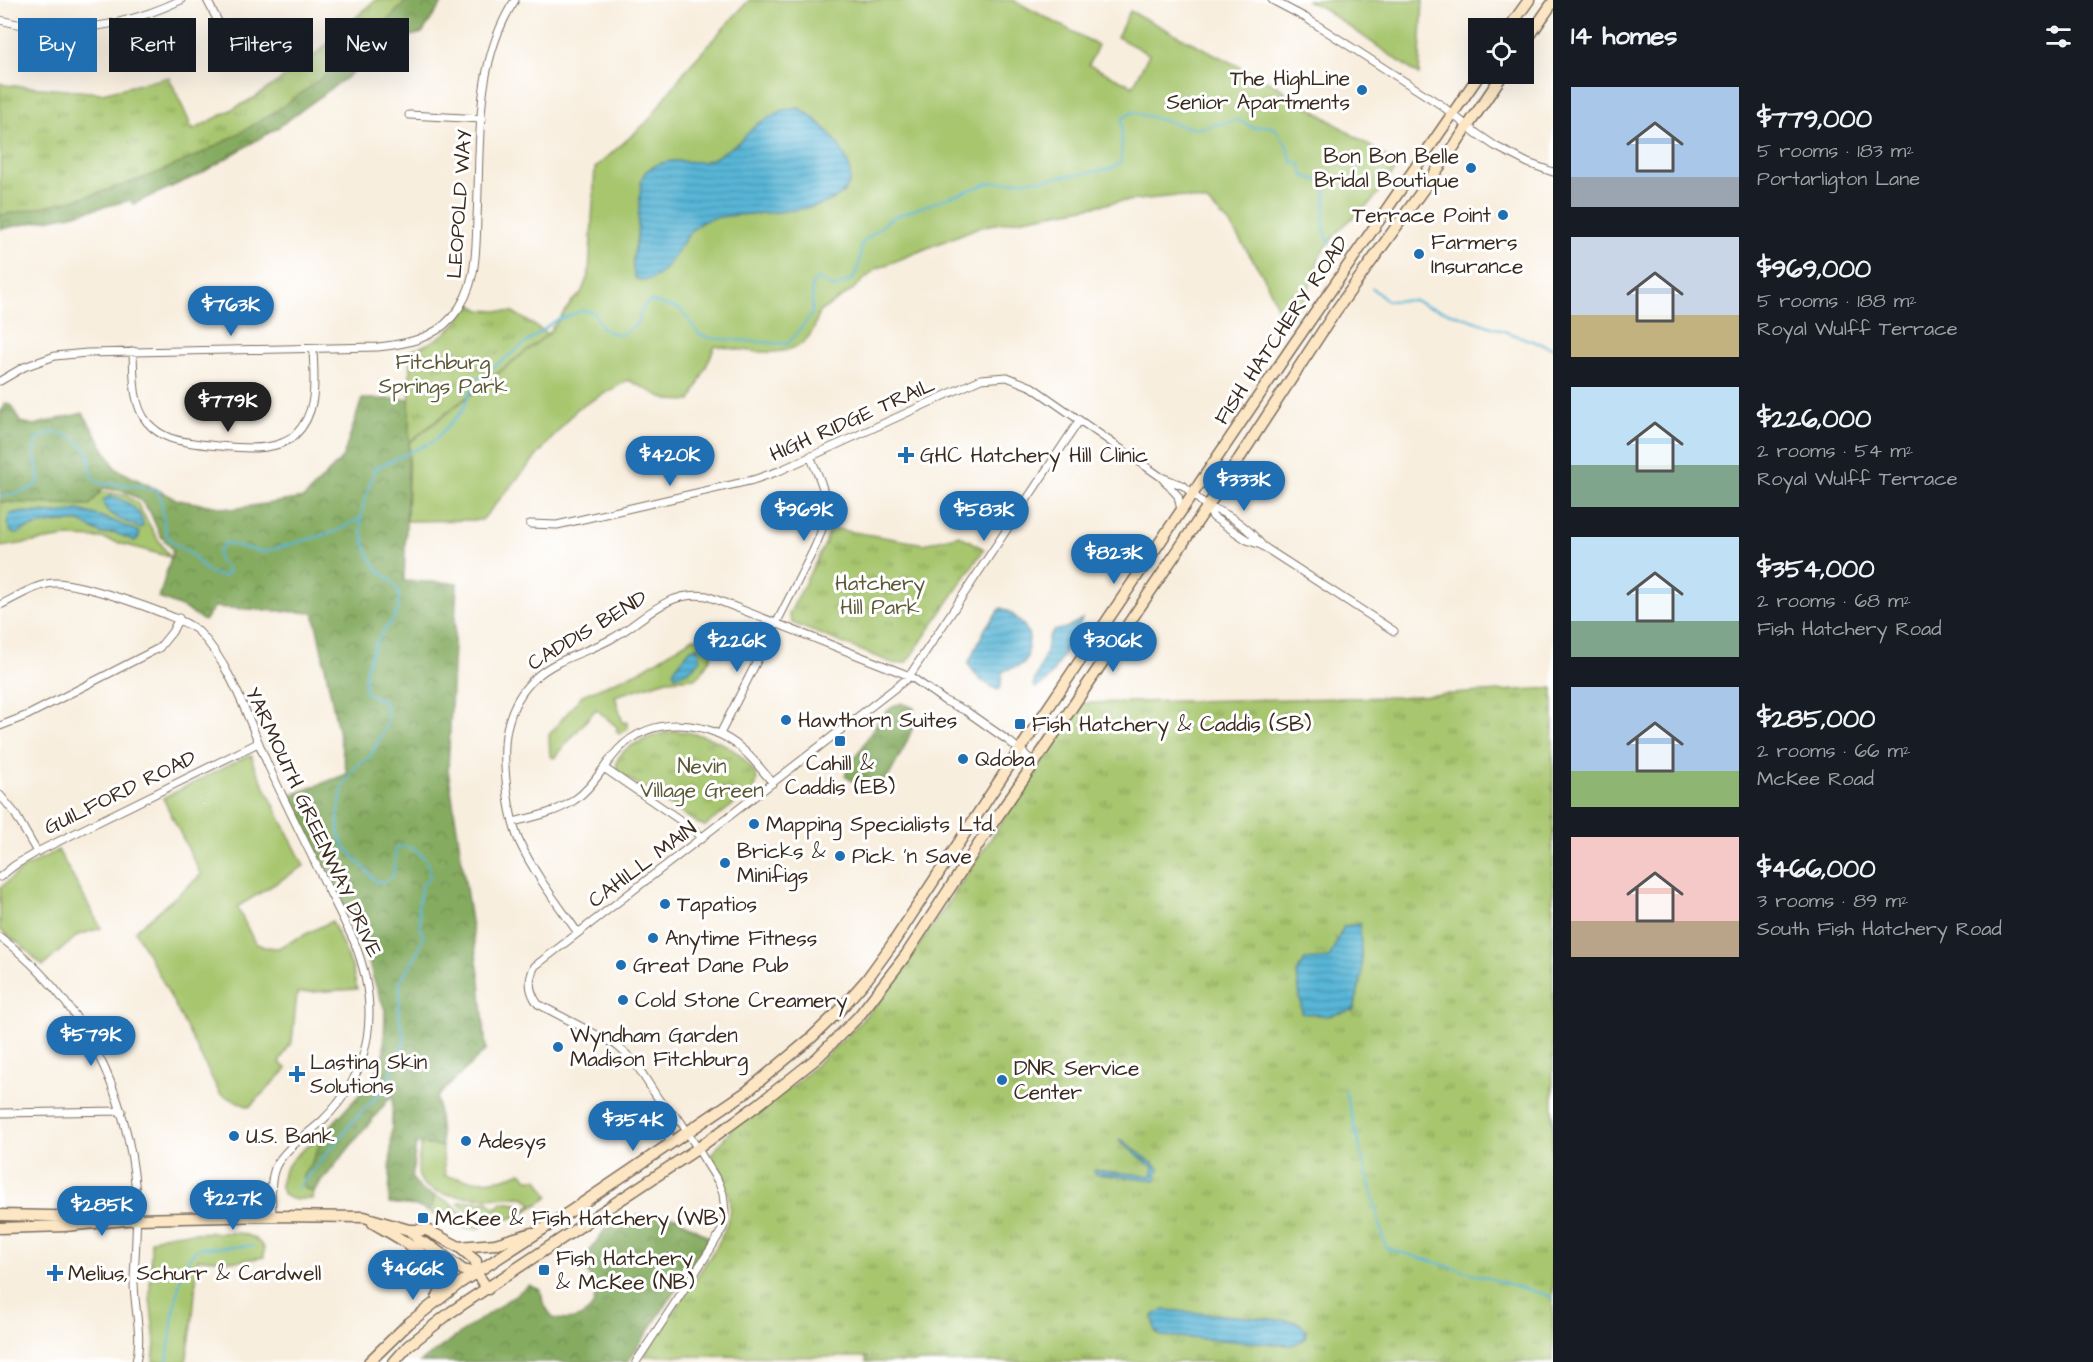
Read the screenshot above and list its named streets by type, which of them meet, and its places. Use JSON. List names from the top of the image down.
{
  "streets": {
    "main road": ["FISH HATCHERY ROAD"],
    "street": [
      "LEOPOLD WAY",
      "HIGH RIDGE TRAIL",
      "CADDIS BEND",
      "GUILFORD ROAD",
      "YARMOUTH GREENWAY DRIVE",
      "CAHILL MAIN"
    ]
  },
  "crossings": [
    ["FISH HATCHERY ROAD", "HIGH RIDGE TRAIL"],
    ["FISH HATCHERY ROAD", "CADDIS BEND"],
    ["FISH HATCHERY ROAD", "CAHILL MAIN"],
    ["HIGH RIDGE TRAIL", "CAHILL MAIN"],
    ["CADDIS BEND", "CAHILL MAIN"],
    ["GUILFORD ROAD", "YARMOUTH GREENWAY DRIVE"]
  ],
  "parks": ["Fitchburg Springs Park", "Hatchery Hill Park", "Nevin Village Green"],
  "places": {
    "other": [
      "The HighLine Senior Apartments",
      "Bon Bon Belle Bridal Boutique",
      "Terrace Point",
      "Farmers Insurance",
      "Hawthorn Suites",
      "Qdoba",
      "Mapping Specialists Ltd.",
      "Pick 'n Save",
      "Bricks & Minifigs",
      "Tapatios",
      "Anytime Fitness",
      "Great Dane Pub",
      "Cold Stone Creamery",
      "Wyndham Garden Madison Fitchburg",
      "DNR Service Center",
      "U.S. Bank",
      "Adesys"
    ],
    "health": ["GHC Hatchery Hill Clinic", "Lasting Skin Solutions", "Melius, Schurr & Cardwell"],
    "transit": [
      "Fish Hatchery & Caddis (SB)",
      "Cahill & Caddis (EB)",
      "McKee & Fish Hatchery (WB)",
      "Fish Hatchery & McKee (NB)"
    ]
  },
  "page": {
    "heading": "14 homes",
    "chip": [
      "Buy",
      "Rent",
      "Filters",
      "New"
    ],
    "list": [
      {
        "name": "$779,000",
        "note": "5 rooms · 183 m² · Portarligton Lane"
      },
      {
        "name": "$969,000",
        "note": "5 rooms · 188 m² · Royal Wulff Terrace"
      },
      {
        "name": "$226,000",
        "note": "2 rooms · 54 m² · Royal Wulff Terrace"
      },
      {
        "name": "$354,000",
        "note": "2 rooms · 68 m² · Fish Hatchery Road"
      },
      {
        "name": "$285,000",
        "note": "2 rooms · 66 m² · McKee Road"
      },
      {
        "name": "$466,000",
        "note": "3 rooms · 89 m² · South Fish Hatchery Road"
      }
    ],
    "price": [
      "$763K",
      "$779K",
      "$420K",
      "$333K",
      "$969K",
      "$583K",
      "$823K",
      "$226K",
      "$306K",
      "$579K",
      "$354K",
      "$227K",
      "$285K",
      "$466K"
    ]
  }
}
